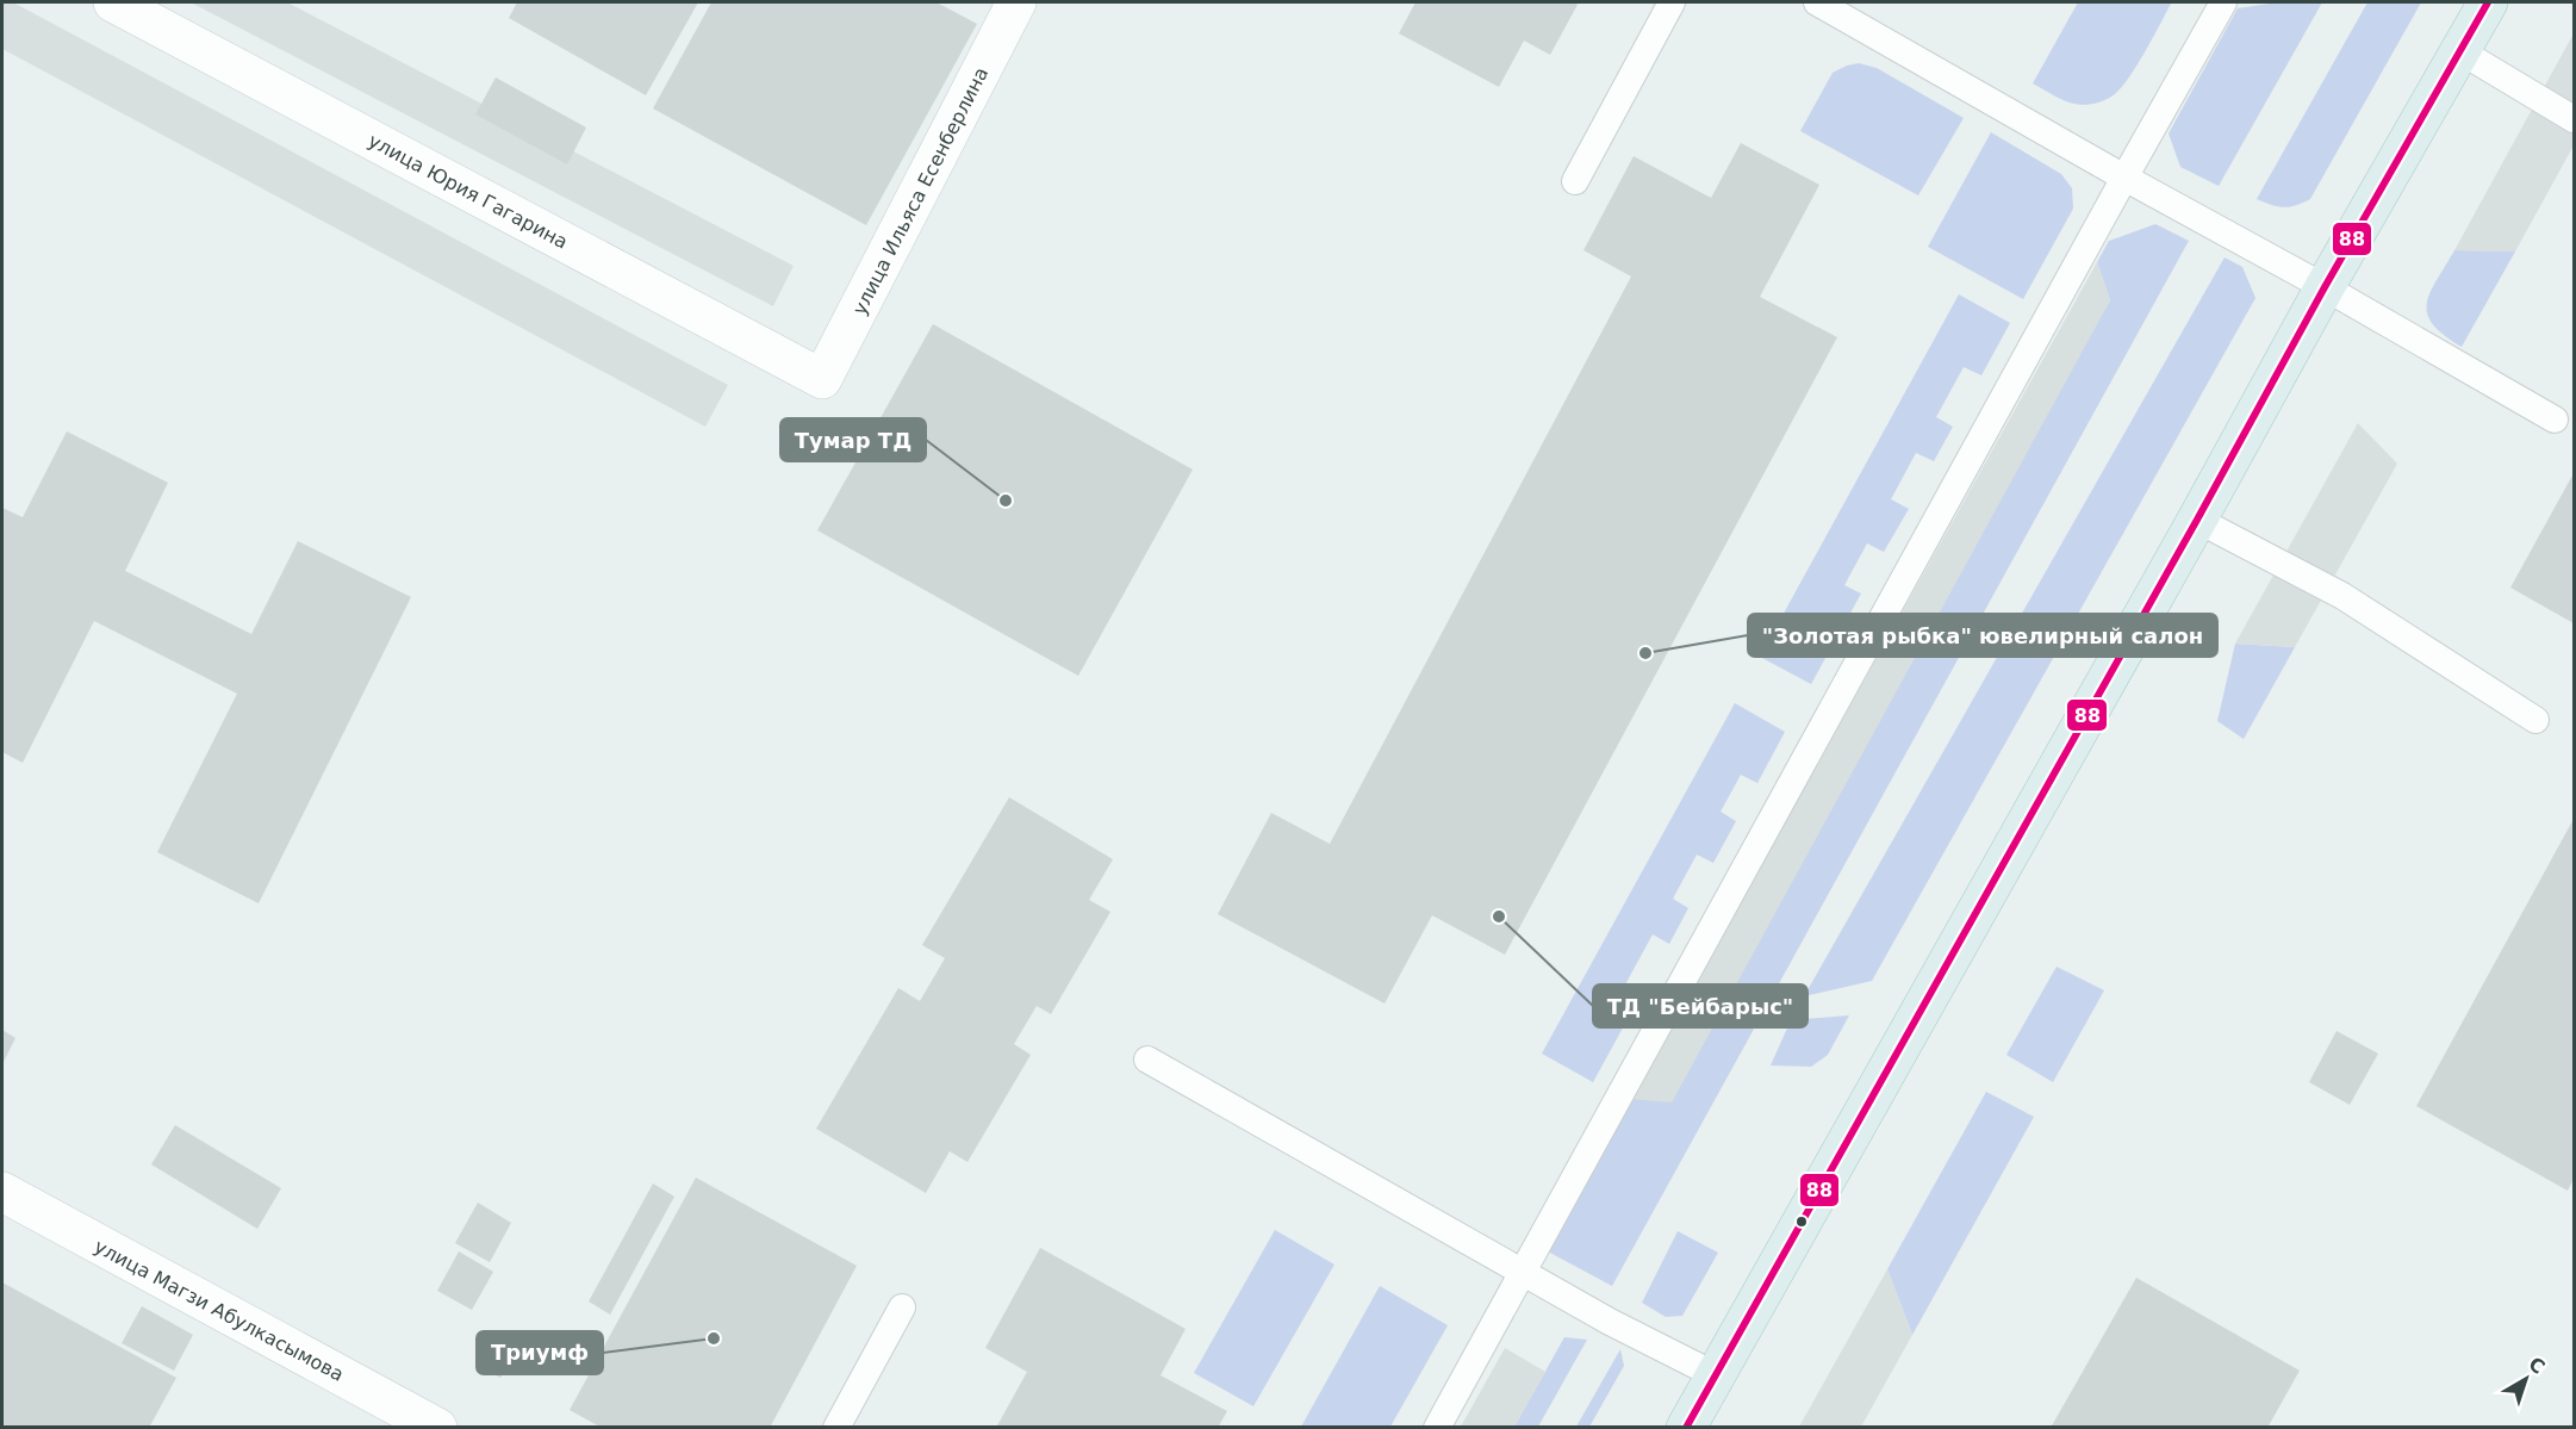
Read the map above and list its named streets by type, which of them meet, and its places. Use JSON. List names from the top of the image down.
{
  "streets": {
    "street": ["улица Юрия Гагарина", "улица Ильяса Есенберлина", "улица Магзи Абулкасымова"]
  },
  "crossings": [
    ["улица Юрия Гагарина", "улица Ильяса Есенберлина"]
  ],
  "places": [
    "Тумар ТД",
    "\"Золотая рыбка\" ювелирный салон",
    "ТД \"Бейбарыс\"",
    "Триумф"
  ],
  "lines": ["transit line 88"],
  "north": "top right"
}
